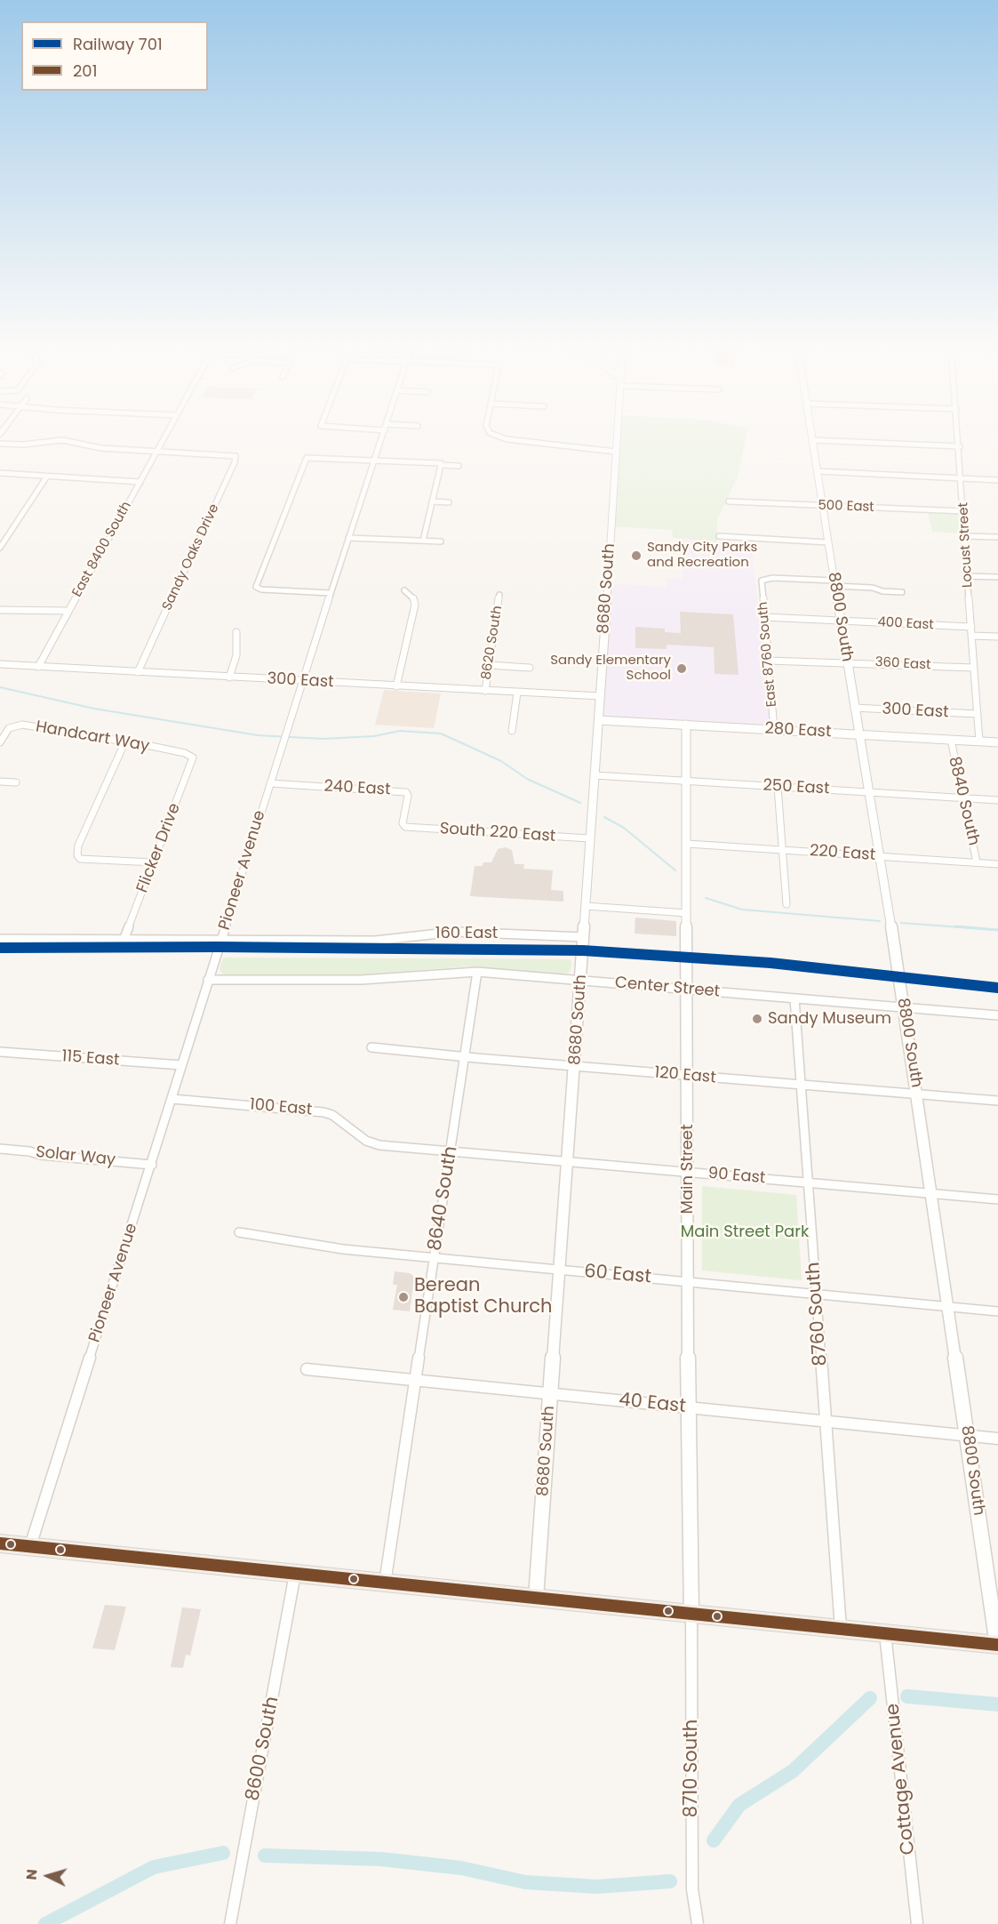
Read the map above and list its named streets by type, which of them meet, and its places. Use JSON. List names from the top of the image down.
{
  "streets": {
    "street": [
      "500 East",
      "Locust Street",
      "East 8400 South",
      "Sandy Oaks Drive",
      "8680 South",
      "8800 South",
      "400 East",
      "8620 South",
      "East 8760 South",
      "360 East",
      "300 East",
      "280 East",
      "Handcart Way",
      "250 East",
      "240 East",
      "8840 South",
      "South 220 East",
      "Flicker Drive",
      "220 East",
      "Pioneer Avenue",
      "160 East",
      "Center Street",
      "115 East",
      "120 East",
      "100 East",
      "Solar Way",
      "Main Street",
      "90 East",
      "8640 South",
      "60 East",
      "8760 South",
      "40 East",
      "8600 South",
      "8710 South",
      "Cottage Avenue"
    ]
  },
  "crossings": [
    ["500 East", "Locust Street"],
    ["500 East", "8800 South"],
    ["Locust Street", "400 East"],
    ["Locust Street", "360 East"],
    ["Locust Street", "300 East"],
    ["Locust Street", "280 East"],
    ["East 8400 South", "Sandy Oaks Drive"],
    ["East 8400 South", "300 East"],
    ["Sandy Oaks Drive", "300 East"],
    ["8680 South", "300 East"],
    ["8680 South", "280 East"],
    ["8680 South", "250 East"],
    ["8680 South", "South 220 East"],
    ["8680 South", "160 East"],
    ["8680 South", "Center Street"],
    ["8680 South", "120 East"],
    ["8680 South", "90 East"],
    ["8680 South", "60 East"],
    ["8680 South", "40 East"],
    ["8800 South", "400 East"],
    ["8800 South", "East 8760 South"],
    ["8800 South", "360 East"],
    ["8800 South", "300 East"],
    ["8800 South", "280 East"],
    ["8800 South", "250 East"],
    ["8800 South", "220 East"],
    ["8800 South", "Center Street"],
    ["8800 South", "120 East"],
    ["8800 South", "90 East"],
    ["8800 South", "60 East"],
    ["8800 South", "40 East"],
    ["8620 South", "300 East"],
    ["East 8760 South", "360 East"],
    ["East 8760 South", "280 East"],
    ["300 East", "Pioneer Avenue"],
    ["280 East", "8840 South"],
    ["280 East", "Main Street"],
    ["Handcart Way", "Flicker Drive"],
    ["250 East", "8840 South"],
    ["250 East", "Main Street"],
    ["240 East", "South 220 East"],
    ["240 East", "Pioneer Avenue"],
    ["8840 South", "220 East"],
    ["Flicker Drive", "160 East"],
    ["220 East", "Main Street"],
    ["Pioneer Avenue", "160 East"],
    ["Pioneer Avenue", "Center Street"],
    ["Pioneer Avenue", "115 East"],
    ["Pioneer Avenue", "100 East"],
    ["Pioneer Avenue", "Solar Way"],
    ["Center Street", "Main Street"],
    ["Center Street", "8640 South"],
    ["Center Street", "8760 South"],
    ["120 East", "Main Street"],
    ["120 East", "8640 South"],
    ["120 East", "8760 South"],
    ["100 East", "90 East"],
    ["Main Street", "90 East"],
    ["Main Street", "60 East"],
    ["Main Street", "40 East"],
    ["Main Street", "8710 South"],
    ["90 East", "8640 South"],
    ["90 East", "8760 South"],
    ["8640 South", "60 East"],
    ["8640 South", "40 East"],
    ["60 East", "8760 South"],
    ["8760 South", "40 East"]
  ],
  "parks": ["Main Street Park"],
  "places": [
    "Sandy City Parks and Recreation",
    "Sandy Elementary School",
    "Sandy Museum",
    "Berean Baptist Church"
  ],
  "lines": ["rail line 701", "transit line 201"],
  "legend": ["Railway 701", "201"],
  "north": "left"
}
